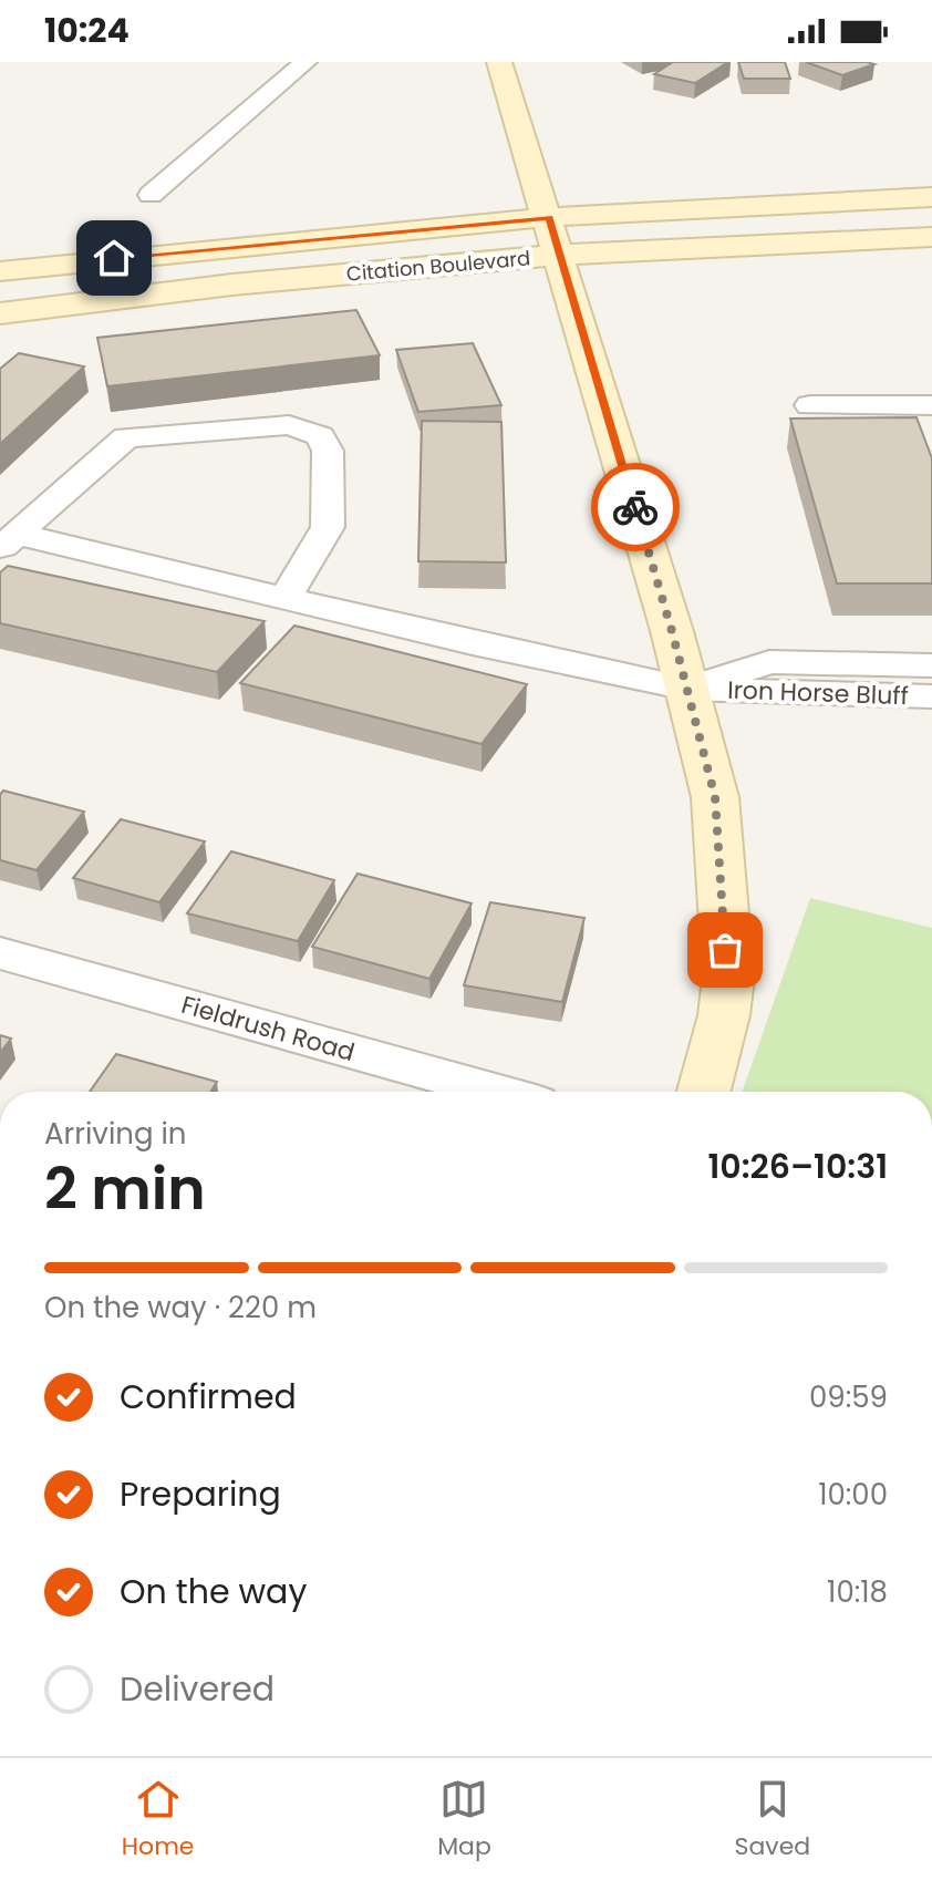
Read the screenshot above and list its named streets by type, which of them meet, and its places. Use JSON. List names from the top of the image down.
{
  "streets": {
    "main road": ["Citation Boulevard"],
    "street": ["Iron Horse Bluff", "Fieldrush Road"]
  },
  "page": {
    "status": "10:24",
    "heading": ["2 min", "Arriving in", "10:26–10:31"],
    "bar": "On the way · 220 m",
    "list": [
      ["Confirmed", "09:59"],
      ["Preparing", "10:00"],
      ["On the way", "10:18"],
      "Delivered"
    ],
    "tabs": ["Home", "Map", "Saved"]
  }
}
